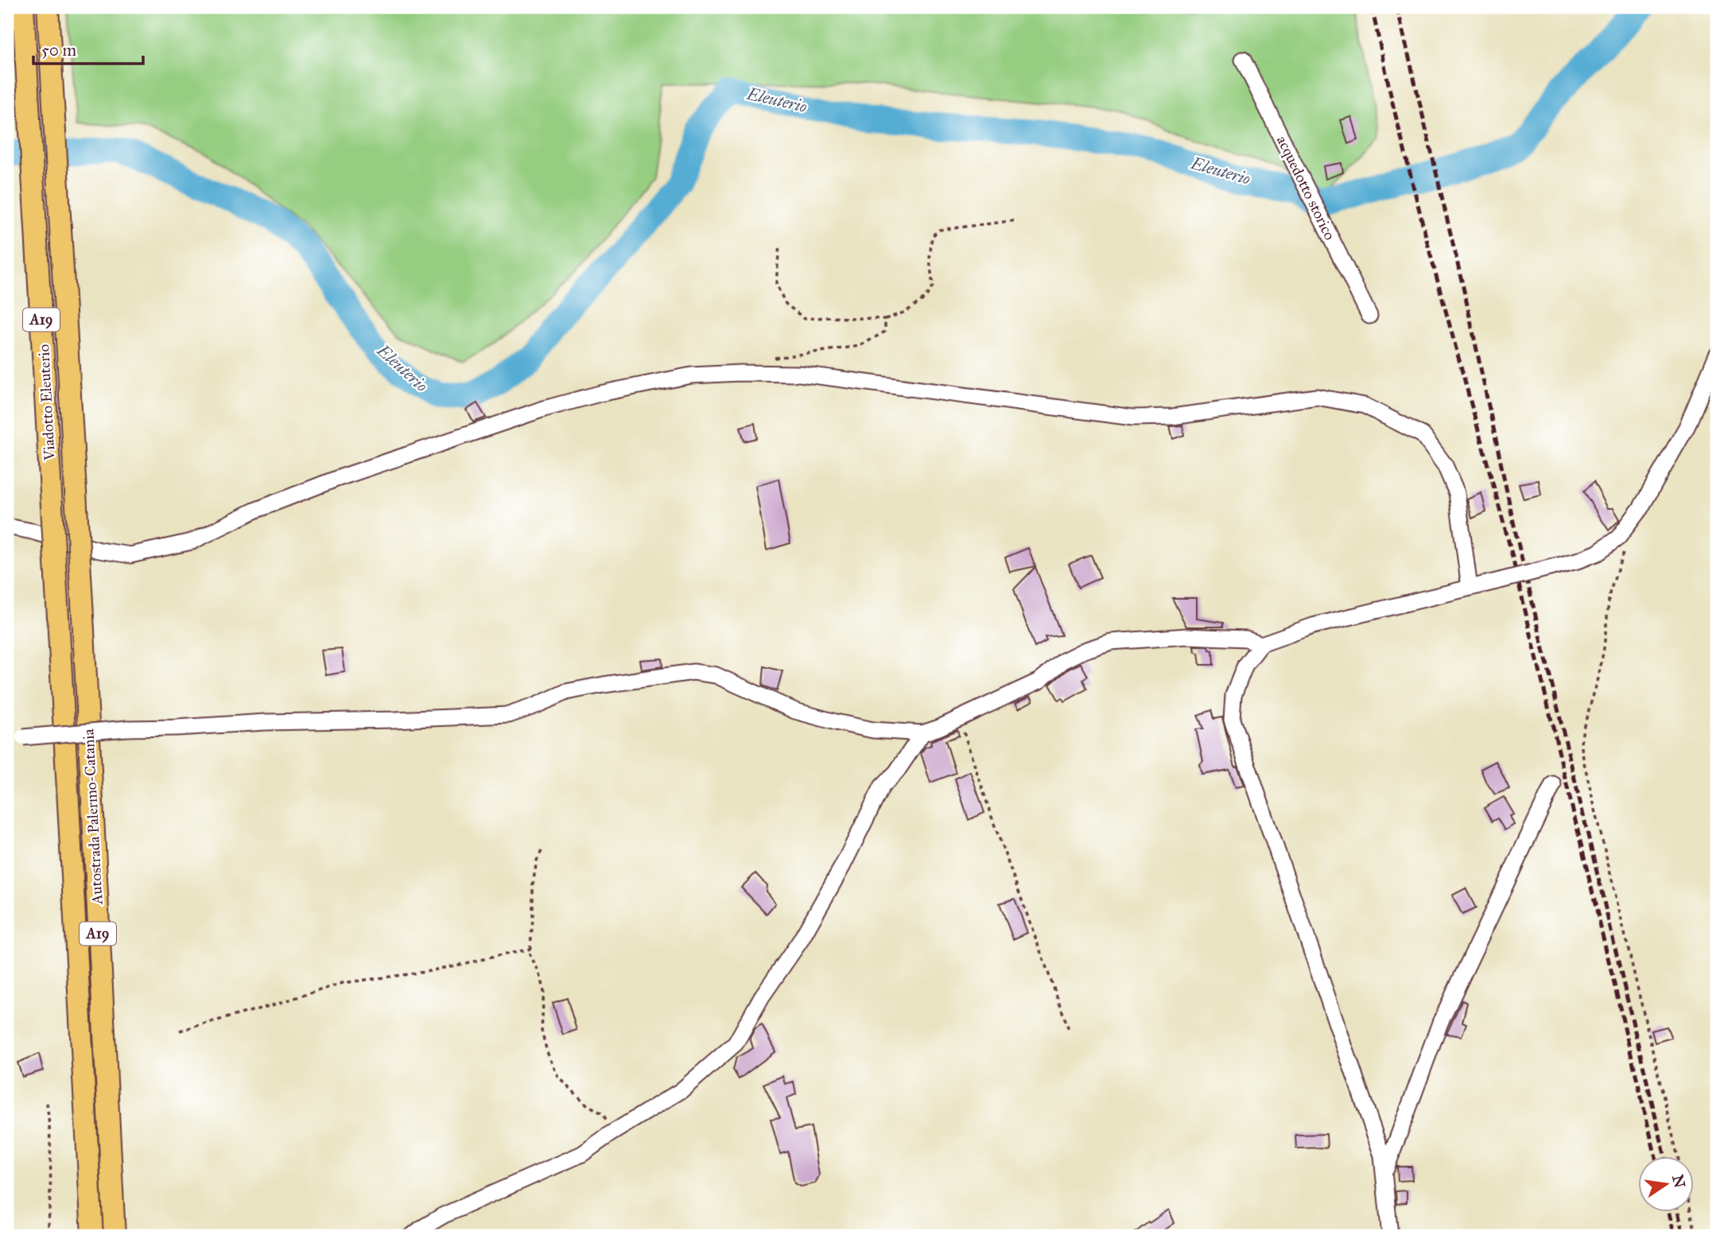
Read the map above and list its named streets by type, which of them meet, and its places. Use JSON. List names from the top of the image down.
{
  "streets": {
    "highway": ["A19", "Viadotto Eleuterio", "Autostrada Palermo-Catania"],
    "street": ["acquedotto storico"]
  },
  "crossings": [
    ["Viadotto Eleuterio", "Autostrada Palermo-Catania"]
  ],
  "water": ["Eleuterio"],
  "scale_bar": "50 m",
  "north": "right"
}
